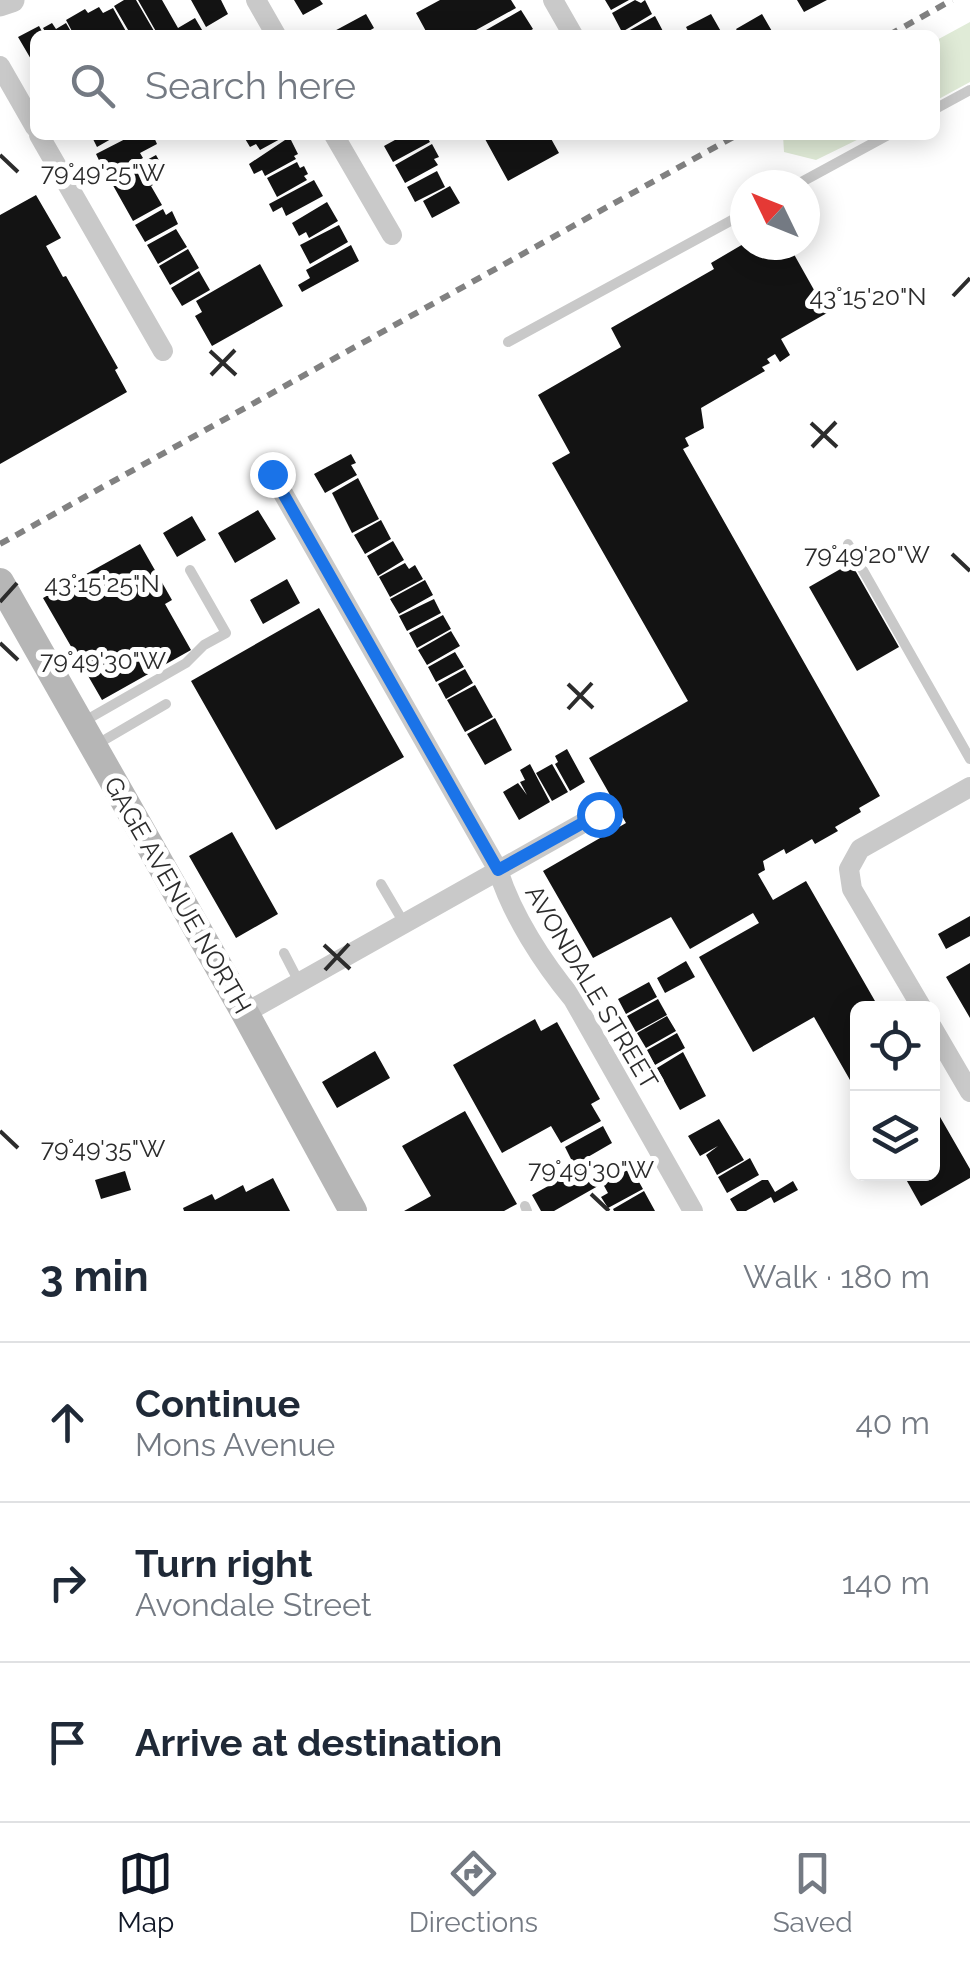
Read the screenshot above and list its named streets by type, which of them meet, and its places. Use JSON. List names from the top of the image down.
{
  "streets": {
    "main road": ["GAGE AVENUE NORTH"],
    "street": ["AVONDALE STREET"]
  },
  "north": "top left",
  "page": {
    "search": "Search here",
    "heading": ["3 min", "Walk · 180 m"],
    "list": [
      ["Continue", "Mons Avenue", "40 m"],
      ["Turn right", "Avondale Street", "140 m"],
      "Arrive at destination"
    ],
    "nav": ["Map", "Directions", "Saved"]
  },
  "coordinates": [
    "79°49'25\"W",
    "43°15'20\"N",
    "79°49'20\"W",
    "43°15'25\"N",
    "79°49'30\"W",
    "79°49'35\"W"
  ]
}
